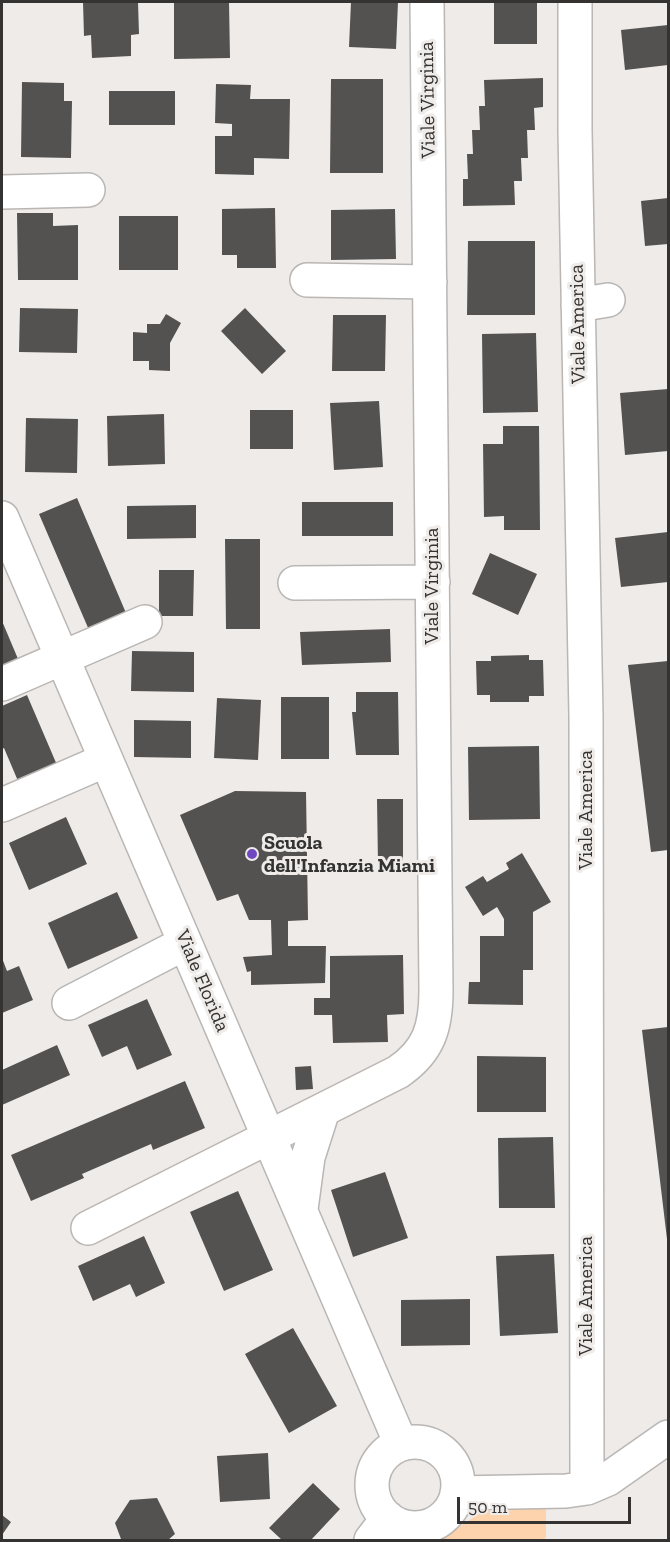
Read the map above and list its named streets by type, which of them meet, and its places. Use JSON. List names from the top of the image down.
{
  "streets": {
    "street": ["Viale Virginia", "Viale America", "Viale Florida"]
  },
  "crossings": [
    ["Viale Virginia", "Viale Florida"]
  ],
  "places": ["Scuola dell'Infanzia Miami"],
  "scale_bar": "50 m"
}
